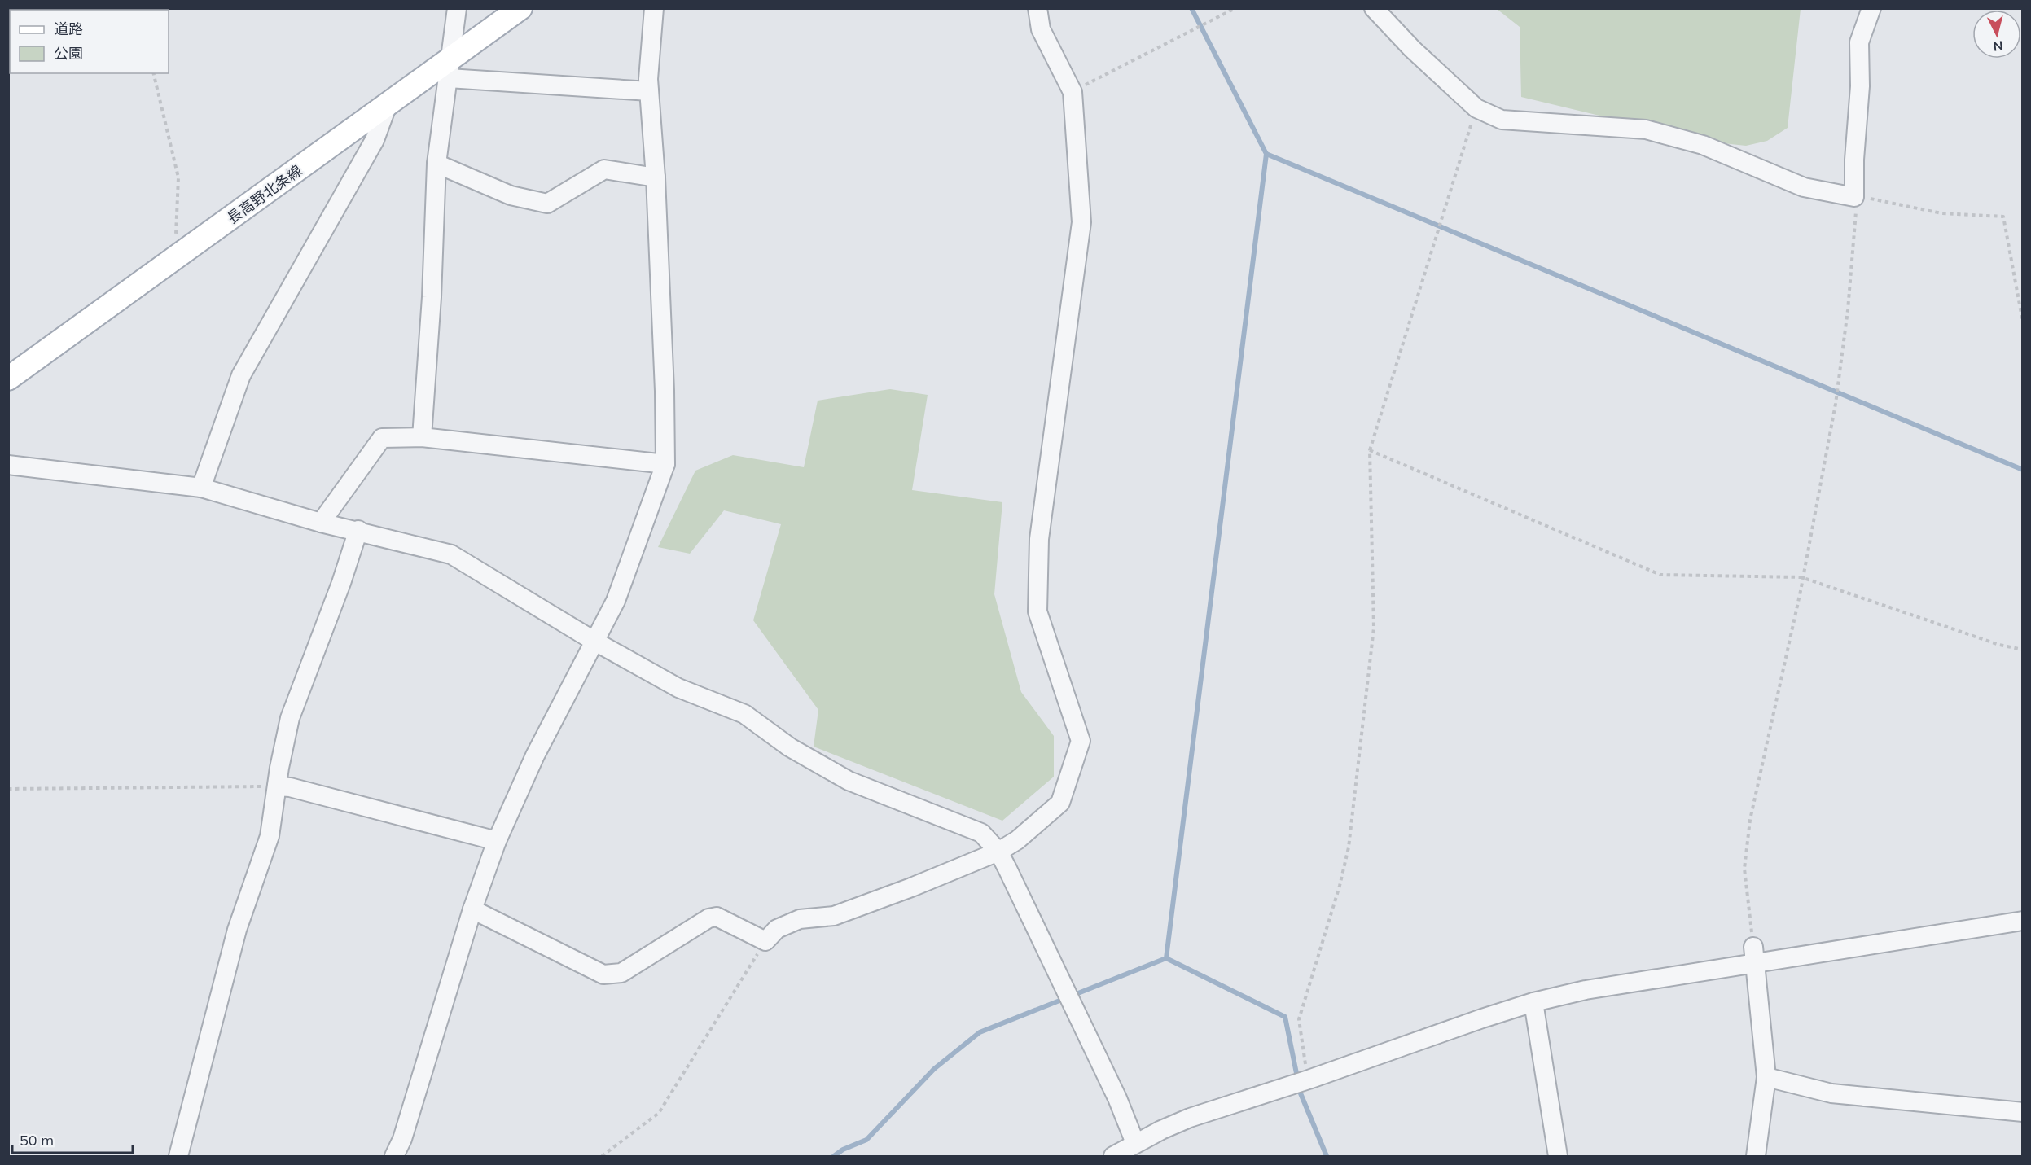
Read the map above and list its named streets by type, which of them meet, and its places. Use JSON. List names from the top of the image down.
{
  "streets": {
    "main road": ["長高野北条線"]
  },
  "legend": ["道路", "公園"],
  "scale_bar": "50 m",
  "north": "bottom"
}
